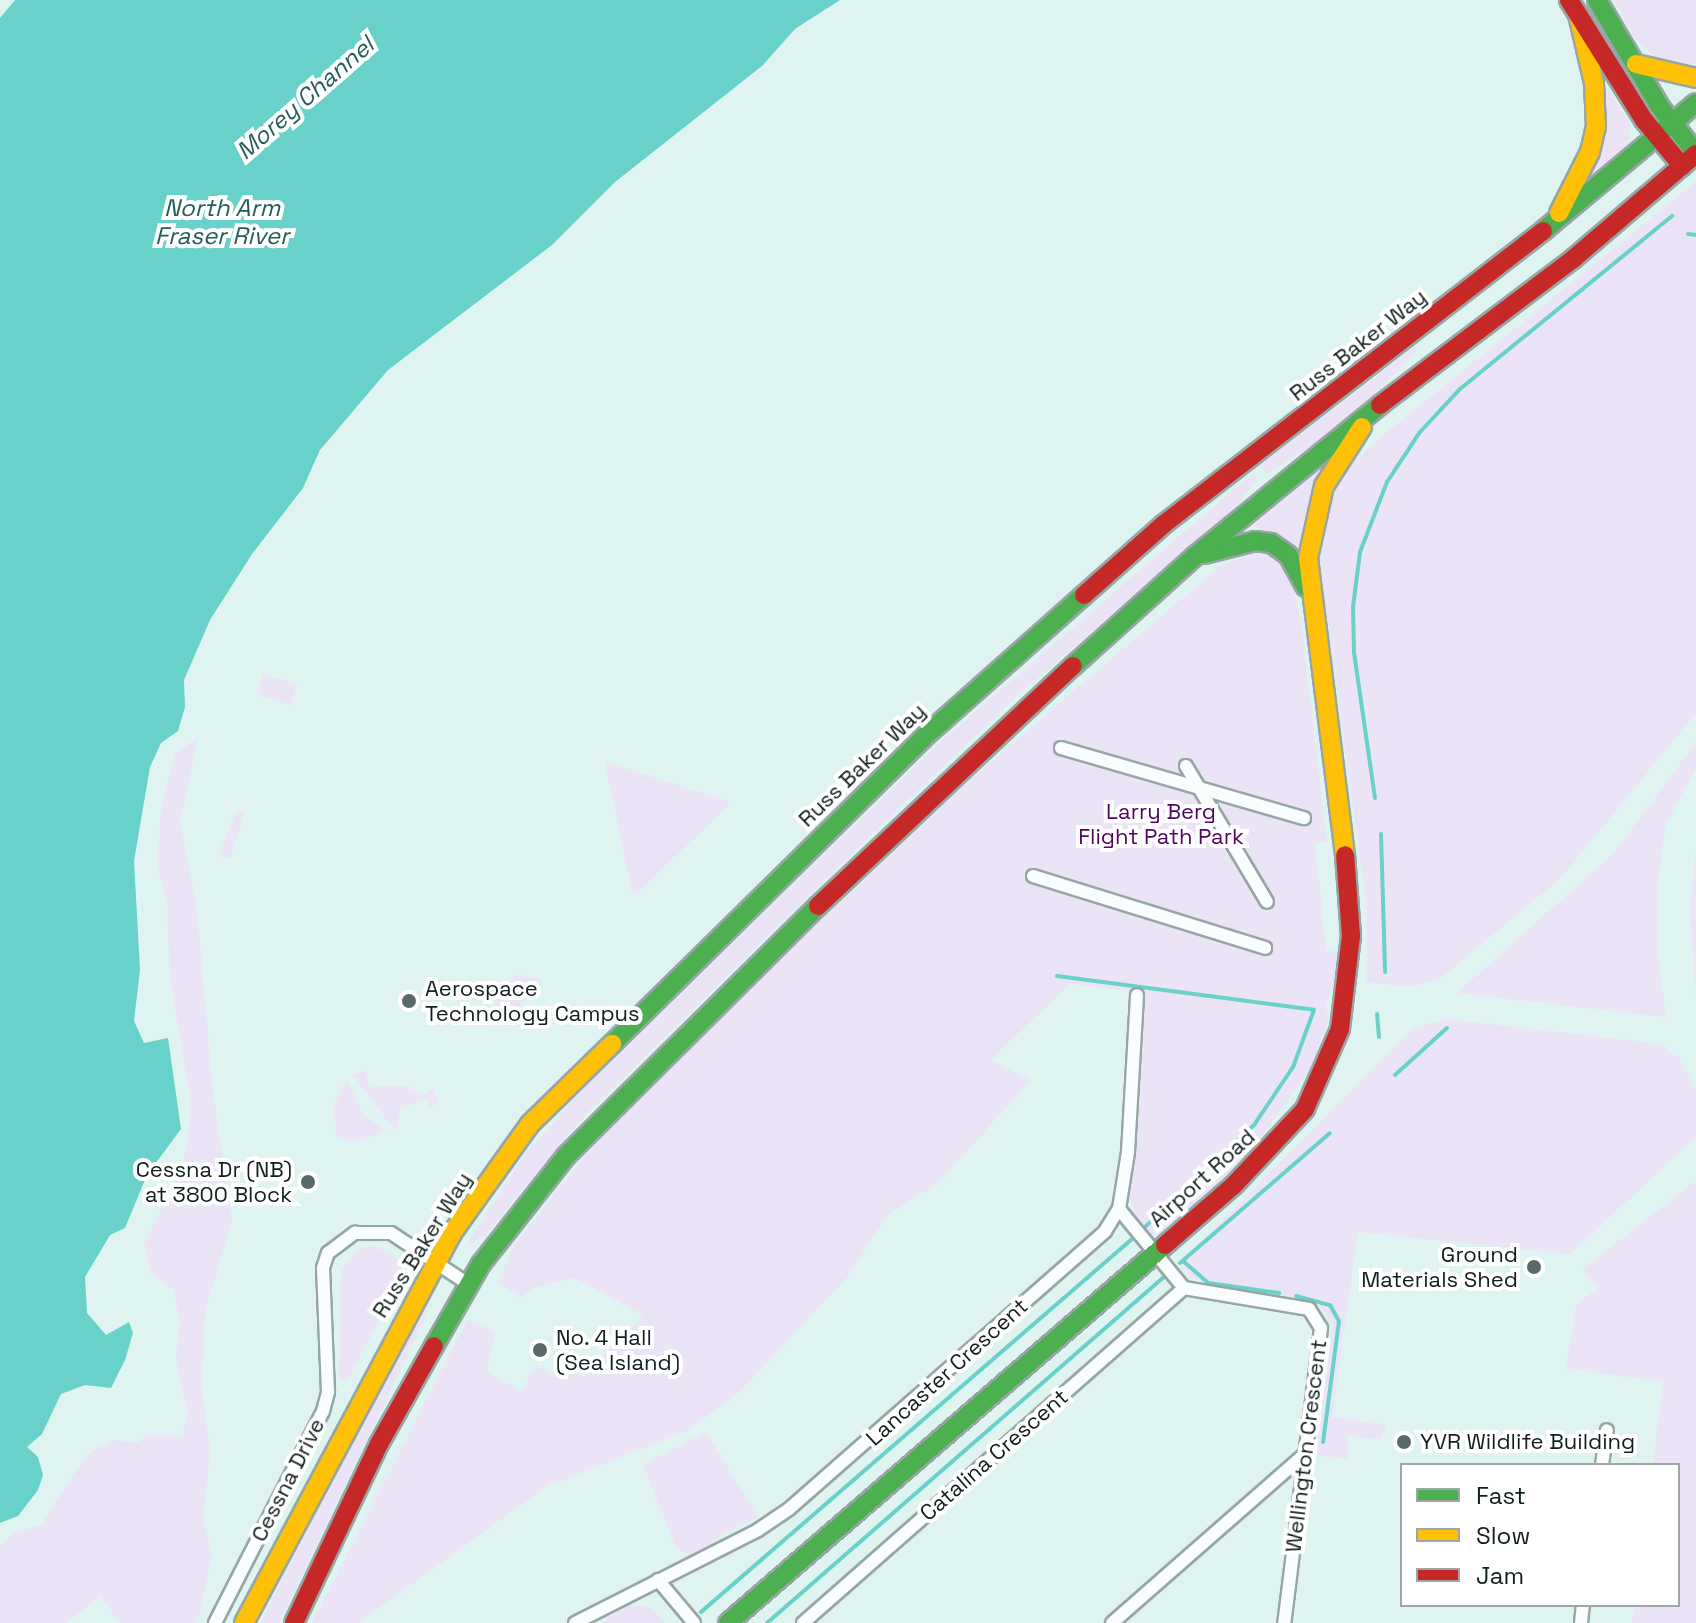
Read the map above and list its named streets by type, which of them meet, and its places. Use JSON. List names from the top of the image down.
{
  "streets": {
    "main road": ["Russ Baker Way", "Airport Road"],
    "street": [
      "Lancaster Crescent",
      "Wellington Crescent",
      "Catalina Crescent",
      "Cessna Drive"
    ]
  },
  "crossings": [
    ["Russ Baker Way", "Cessna Drive"],
    ["Wellington Crescent", "Catalina Crescent"]
  ],
  "water": ["Morey Channel", "North Arm Fraser River"],
  "parks": ["Larry Berg Flight Path Park"],
  "places": [
    "Aerospace Technology Campus",
    "Cessna Dr (NB) at 3800 Block",
    "Ground Materials Shed",
    "No. 4 Hall (Sea Island)",
    "YVR Wildlife Building"
  ],
  "legend": ["Fast", "Slow", "Jam"]
}
